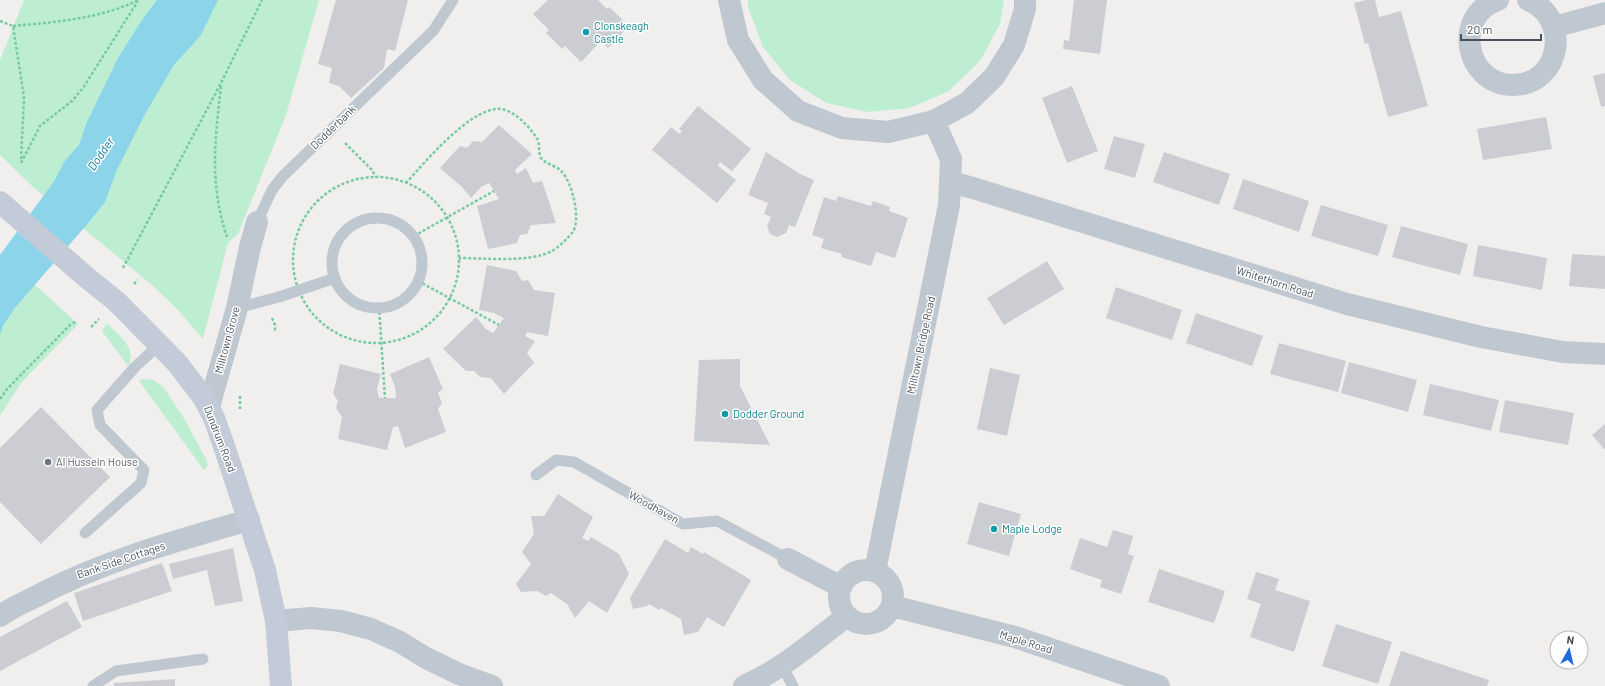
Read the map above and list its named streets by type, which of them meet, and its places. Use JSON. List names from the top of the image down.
{
  "streets": {
    "main road": ["Dundrum Road"],
    "street": [
      "Dodderbank",
      "Whitethorn Road",
      "Milltown Grove",
      "Milltown Bridge Road",
      "Woodhaven",
      "Bank Side Cottages",
      "Maple Road"
    ]
  },
  "crossings": [
    ["Dodderbank", "Milltown Grove"],
    ["Whitethorn Road", "Milltown Bridge Road"],
    ["Milltown Grove", "Dundrum Road"],
    ["Milltown Bridge Road", "Woodhaven"],
    ["Milltown Bridge Road", "Maple Road"],
    ["Dundrum Road", "Bank Side Cottages"],
    ["Woodhaven", "Maple Road"]
  ],
  "water": ["Dodder"],
  "places": [
    "Clonskeagh Castle",
    "Dodder Ground",
    "Al Hussein House",
    "Maple Lodge"
  ],
  "scale_bar": "20 m",
  "north": "top"
}
